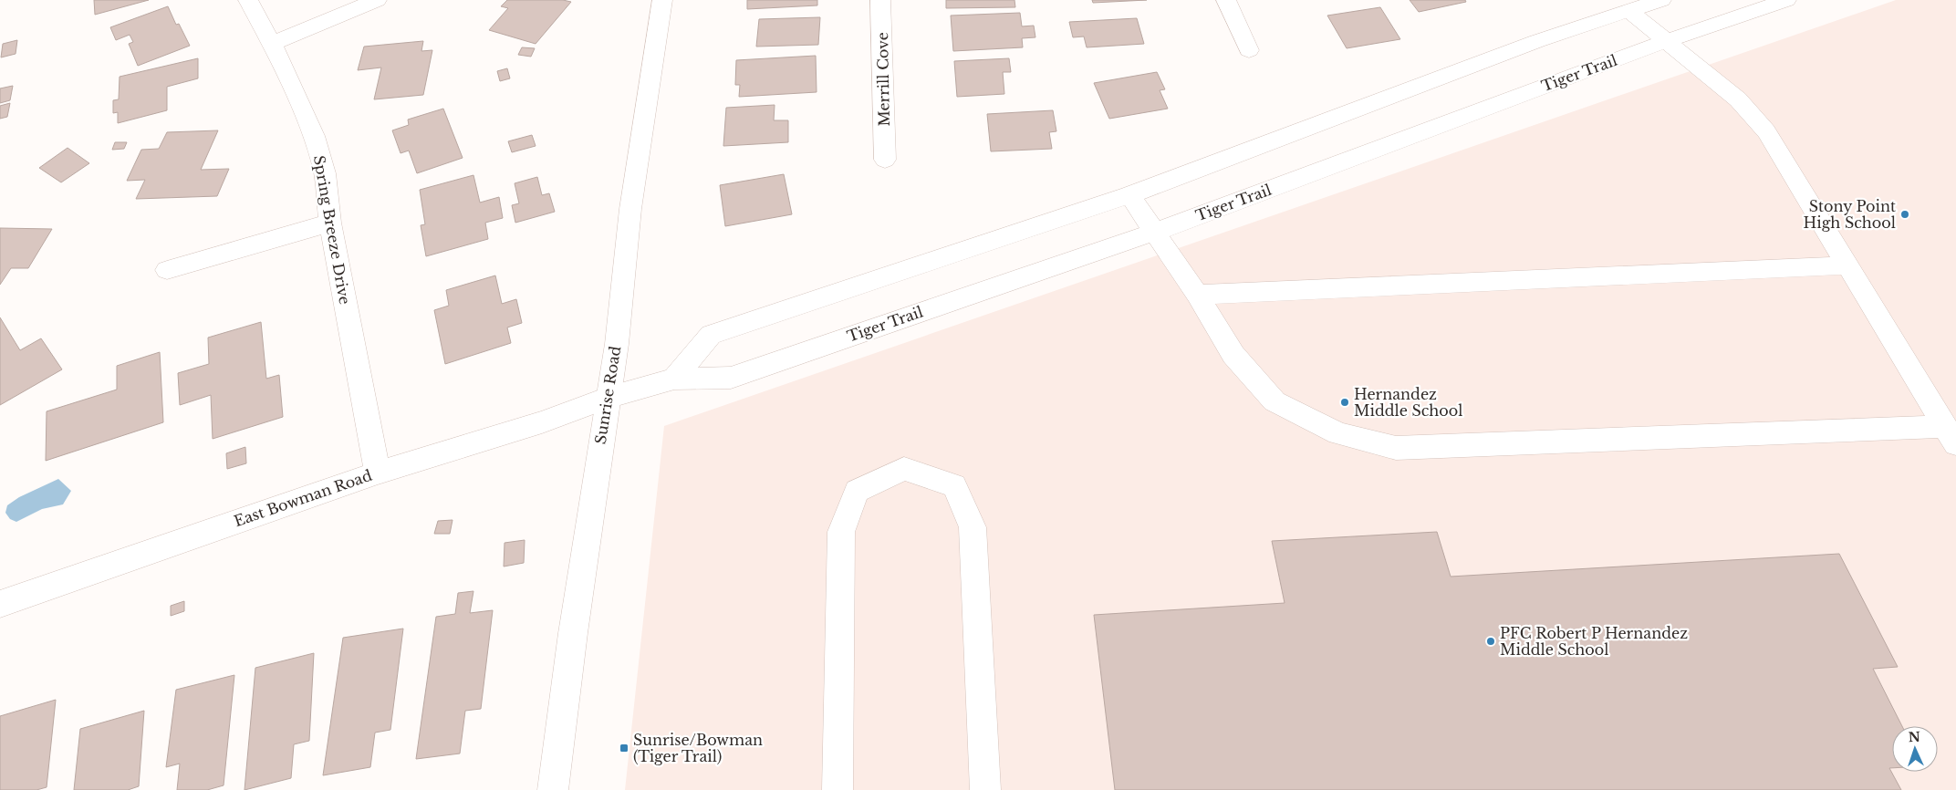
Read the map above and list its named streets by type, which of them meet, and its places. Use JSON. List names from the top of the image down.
{
  "streets": {
    "street": [
      "Tiger Trail",
      "Merrill Cove",
      "Spring Breeze Drive",
      "Sunrise Road",
      "East Bowman Road"
    ]
  },
  "crossings": [
    ["Tiger Trail", "Sunrise Road"],
    ["Tiger Trail", "East Bowman Road"],
    ["Spring Breeze Drive", "East Bowman Road"],
    ["Sunrise Road", "East Bowman Road"]
  ],
  "places": {
    "other": ["Stony Point High School", "Hernandez Middle School", "PFC Robert P Hernandez Middle School"],
    "transit": ["Sunrise/Bowman (Tiger Trail)"]
  },
  "north": "top"
}
